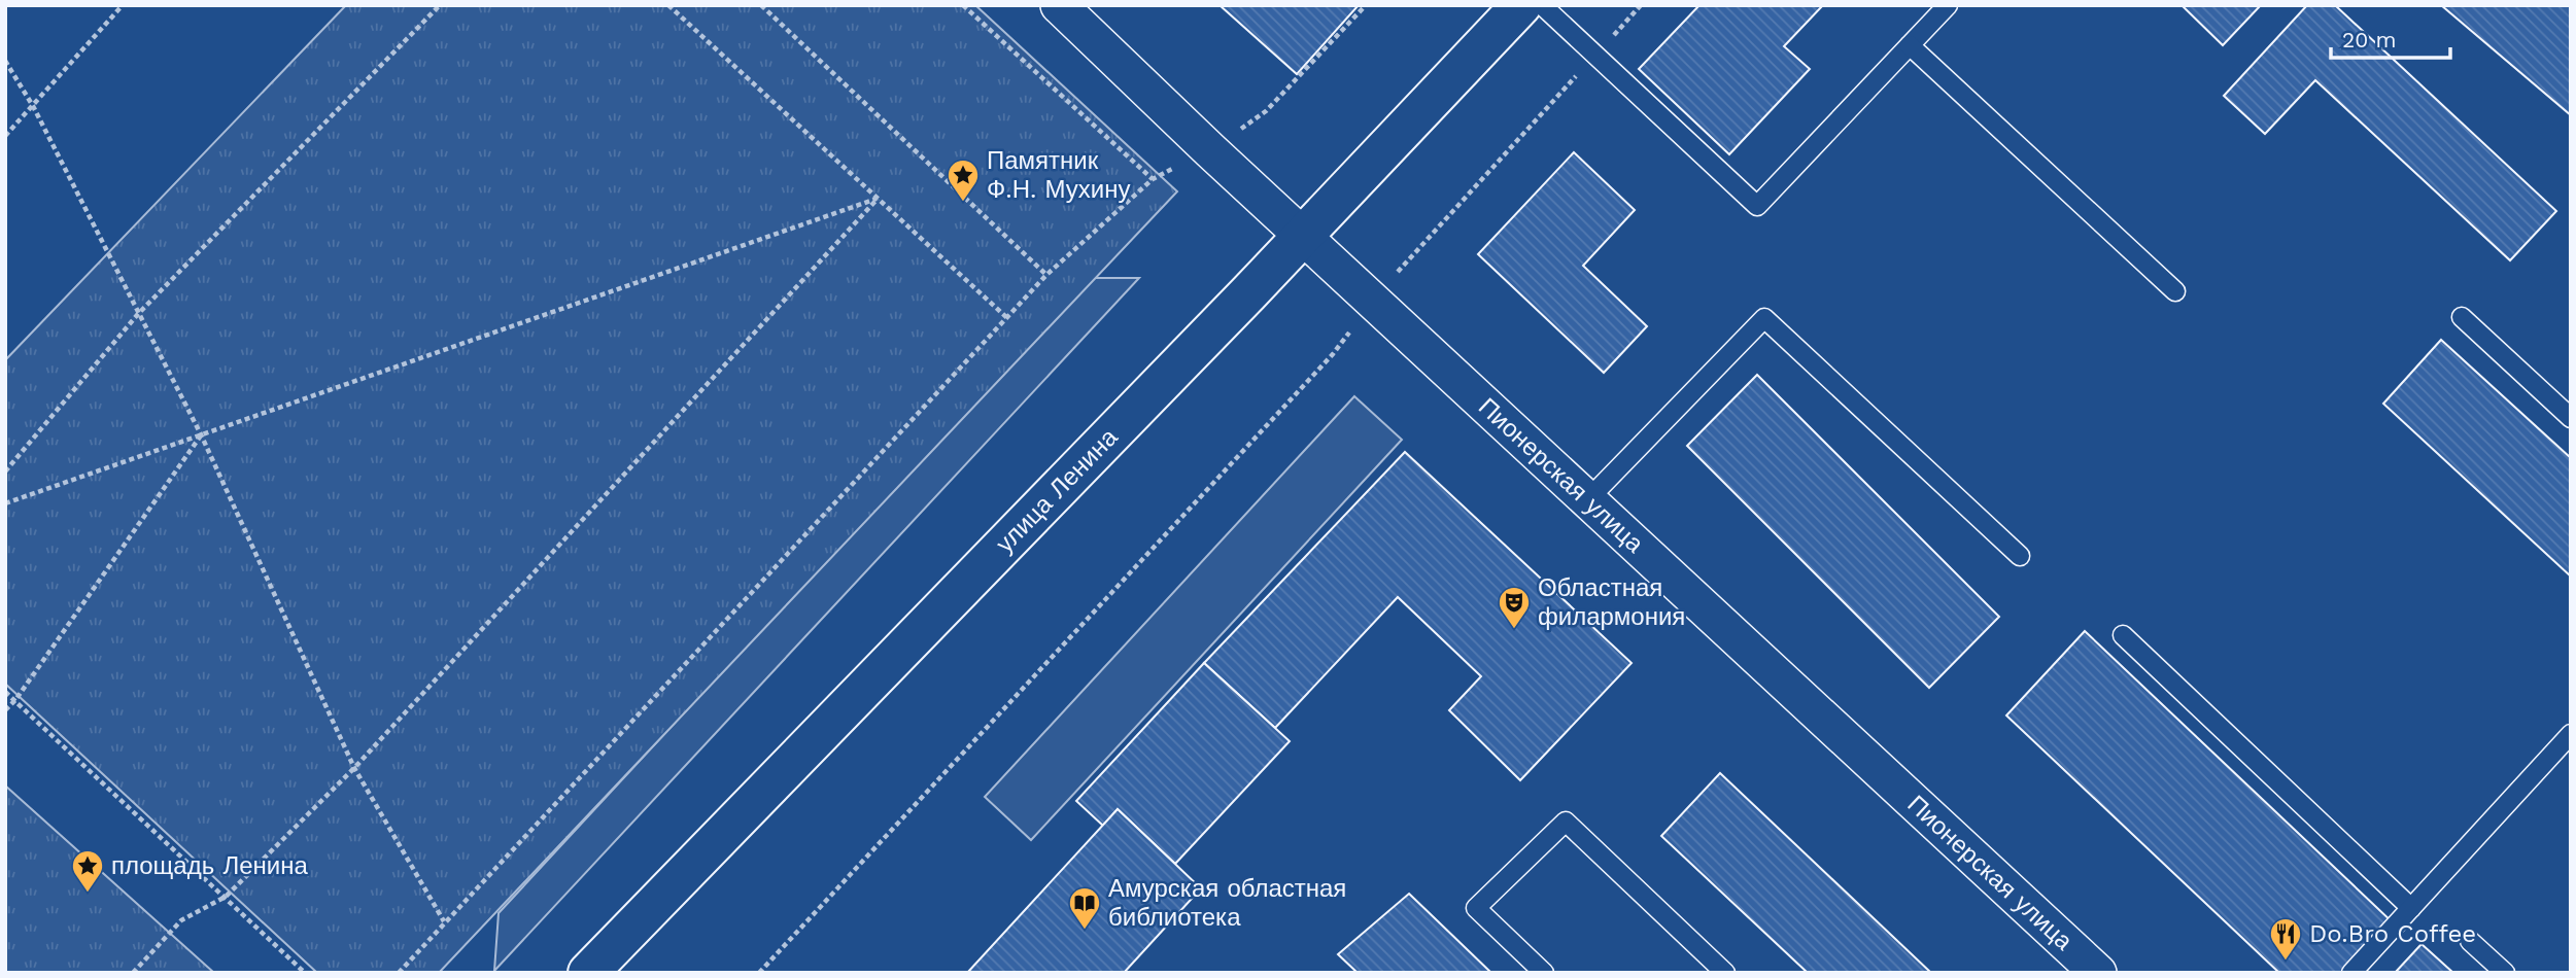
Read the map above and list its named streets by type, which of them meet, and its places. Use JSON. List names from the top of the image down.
{
  "streets": {
    "main road": ["улица Ленина"],
    "street": ["Пионерская улица"]
  },
  "crossings": [
    ["Пионерская улица", "улица Ленина"]
  ],
  "places": {
    "place": ["Памятник Ф.Н. Мухину", "площадь Ленина"],
    "theatre": ["Областная филармония"],
    "library": ["Амурская областная библиотека"],
    "restaurant": ["Do.Bro Coffee"]
  },
  "scale_bar": "20 m"
}
